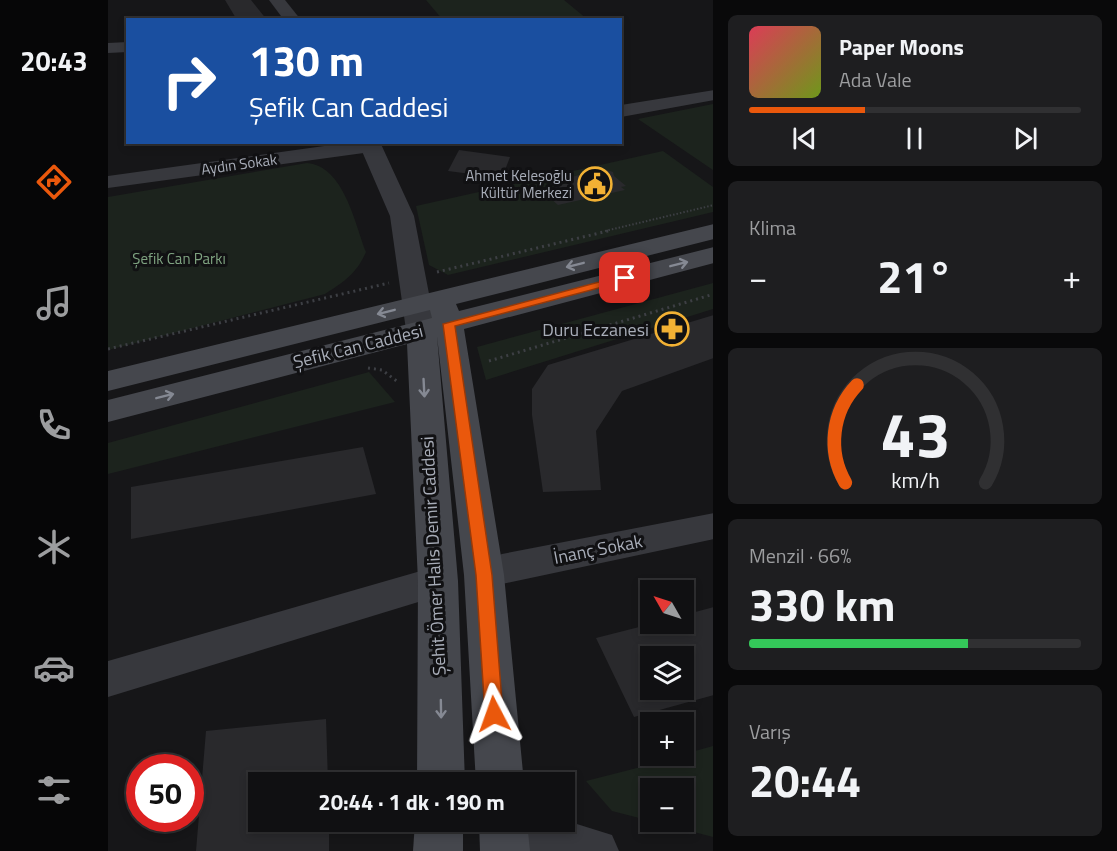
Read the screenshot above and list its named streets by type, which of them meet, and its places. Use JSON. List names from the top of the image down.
{
  "streets": {
    "main road": ["Şefik Can Caddesi", "Şehit Ömer Halis Demir Caddesi"],
    "street": ["Aydın Sokak", "İnanç Sokak"]
  },
  "crossings": [
    ["Şefik Can Caddesi", "Şehit Ömer Halis Demir Caddesi"],
    ["İnanç Sokak", "Şehit Ömer Halis Demir Caddesi"]
  ],
  "parks": ["Şefik Can Parkı"],
  "places": {
    "public building": ["Ahmet Keleşoğlu Kültür Merkezi"],
    "pharmacy": ["Duru Eczanesi"]
  },
  "north": "top left",
  "page": {
    "tabs": "20:43",
    "turn": ["130 m", "Şefik Can Caddesi"],
    "song": ["Paper Moons", "Ada Vale"],
    "tile": [
      "Klima",
      ["Menzil · 66%", "330 km"],
      ["Varış", "20:44"]
    ],
    "heat": ["−", "21°", "+"],
    "map_buttons": ["+", "−"],
    "limit": "50",
    "trip": "20:44 · 1 dk · 190 m",
    "gauge": ["43", "km/h"]
  }
}
